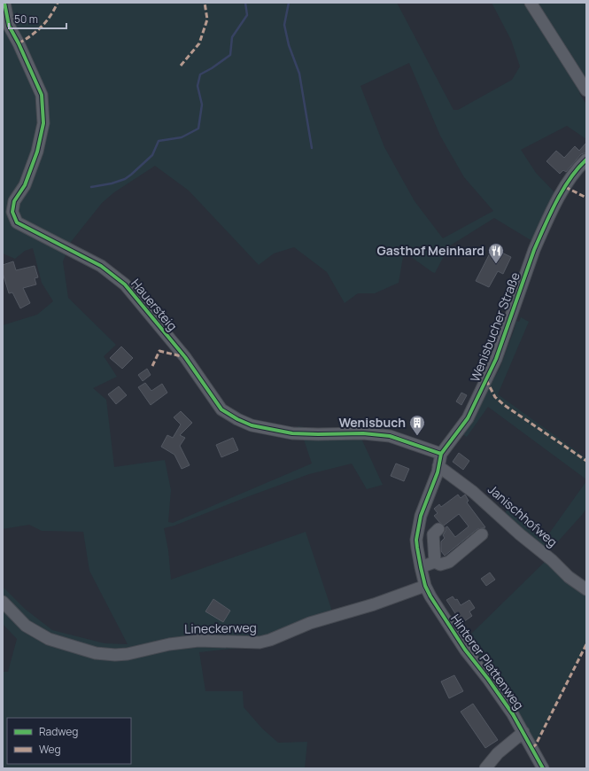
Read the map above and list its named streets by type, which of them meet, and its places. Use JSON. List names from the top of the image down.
{
  "streets": {
    "street": [
      "Hauersteig",
      "Wenisbucher Straße",
      "Janischhofweg",
      "Lineckerweg",
      "Hinterer Plattenweg"
    ]
  },
  "crossings": [
    ["Hauersteig", "Wenisbucher Straße"],
    ["Wenisbucher Straße", "Janischhofweg"],
    ["Wenisbucher Straße", "Lineckerweg"],
    ["Wenisbucher Straße", "Hinterer Plattenweg"],
    ["Lineckerweg", "Hinterer Plattenweg"]
  ],
  "places": {
    "restaurant": ["Gasthof Meinhard"],
    "building": ["Wenisbuch"]
  },
  "legend": ["Radweg", "Weg"],
  "scale_bar": "50 m"
}
